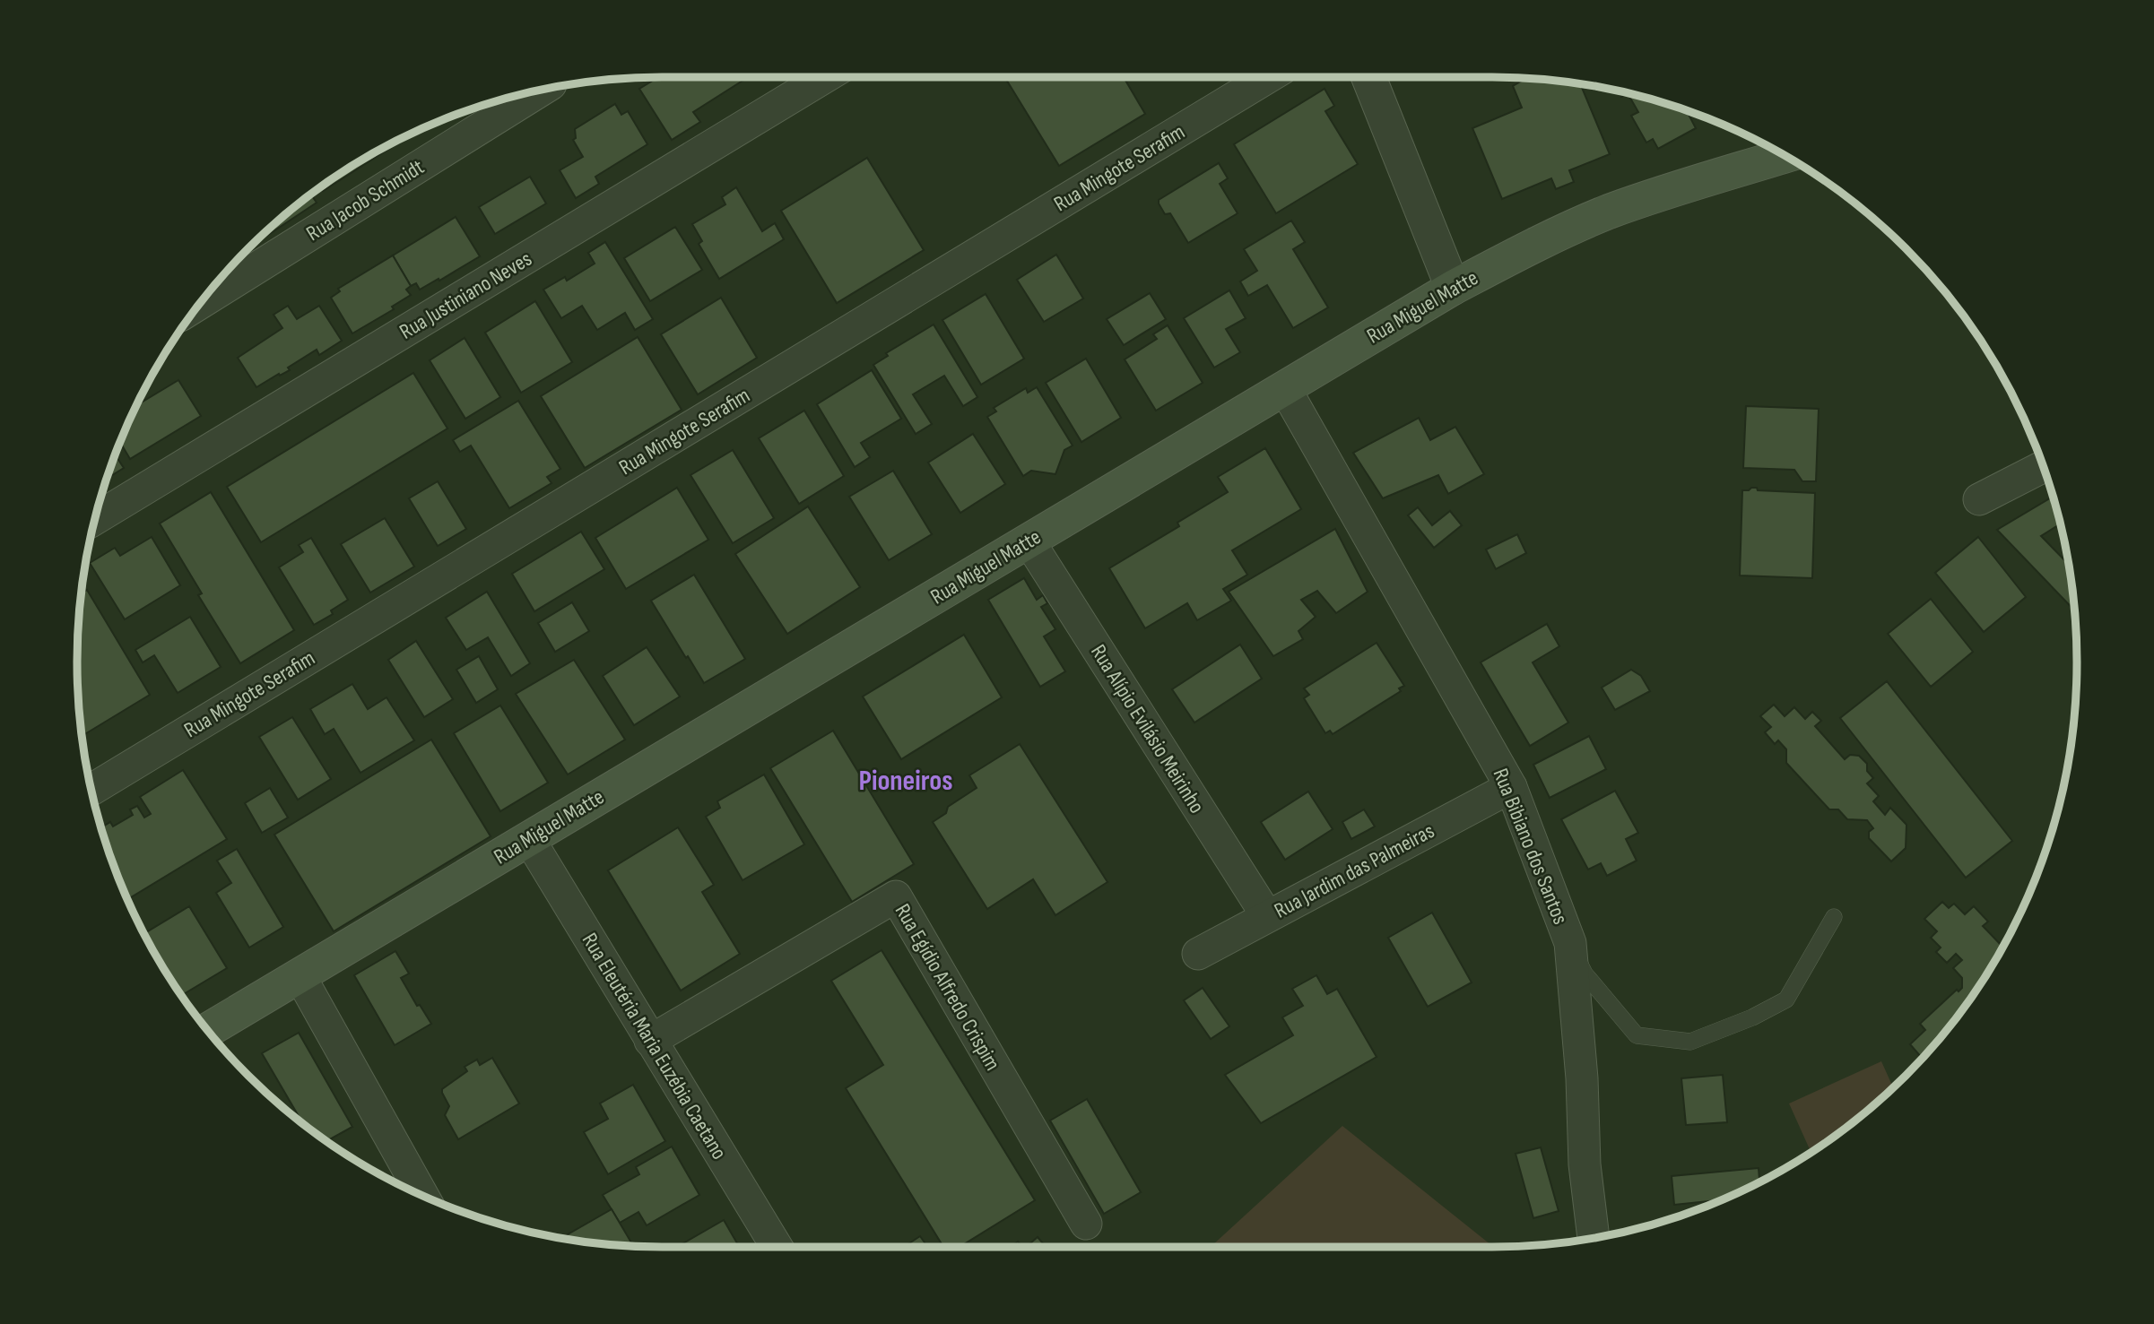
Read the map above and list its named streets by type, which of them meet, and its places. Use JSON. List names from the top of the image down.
{
  "streets": {
    "main road": ["Rua Miguel Matte"],
    "street": [
      "Rua Mingote Serafim",
      "Rua Jacob Schmidt",
      "Rua Justiniano Neves",
      "Rua Alípio Evilásio Meirinho",
      "Rua Bibiano dos Santos",
      "Rua Jardim das Palmeiras",
      "Rua Egídio Alfredo Crispim",
      "Rua Eleutéria Maria Euzébia Caetano"
    ]
  },
  "crossings": [
    ["Rua Miguel Matte", "Rua Alípio Evilásio Meirinho"],
    ["Rua Miguel Matte", "Rua Bibiano dos Santos"],
    ["Rua Miguel Matte", "Rua Eleutéria Maria Euzébia Caetano"],
    ["Rua Alípio Evilásio Meirinho", "Rua Jardim das Palmeiras"],
    ["Rua Bibiano dos Santos", "Rua Jardim das Palmeiras"],
    ["Rua Egídio Alfredo Crispim", "Rua Eleutéria Maria Euzébia Caetano"]
  ],
  "districts": ["Pioneiros"]
}
